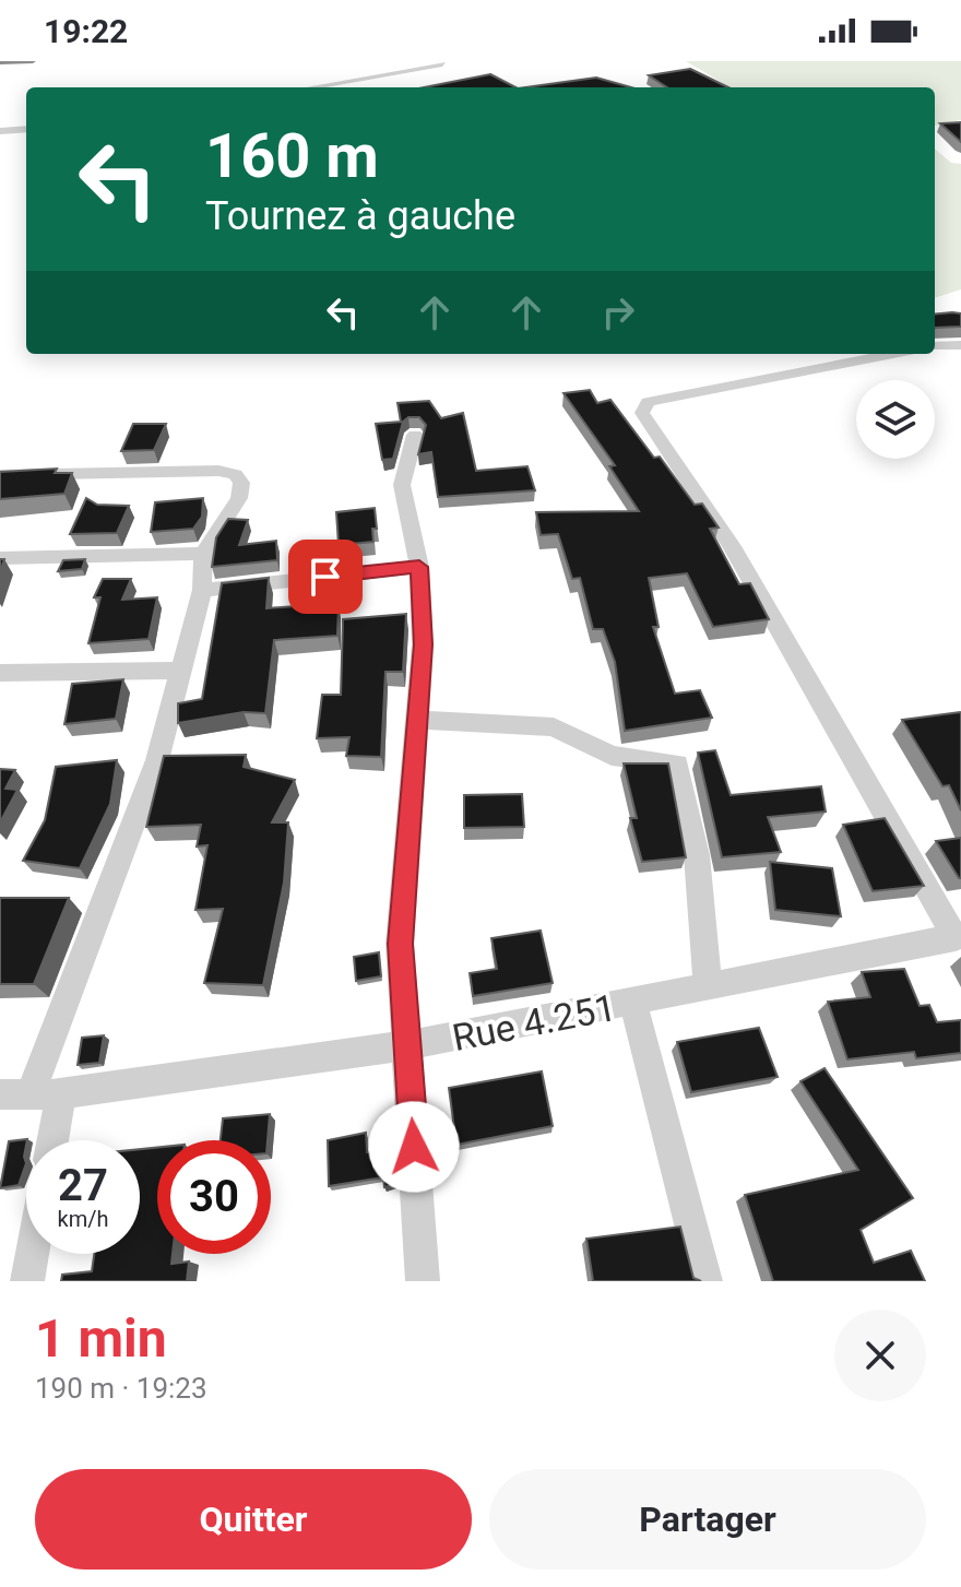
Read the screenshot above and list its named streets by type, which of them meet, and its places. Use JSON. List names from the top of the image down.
{
  "streets": {
    "street": ["Rue 4.251"]
  },
  "page": {
    "status": "19:22",
    "turn": ["160 m", "Tournez à gauche"],
    "speed": "27 km/h",
    "limit": "30",
    "heading": ["1 min", "190 m · 19:23"],
    "buttons": ["Quitter", "Partager"]
  }
}
